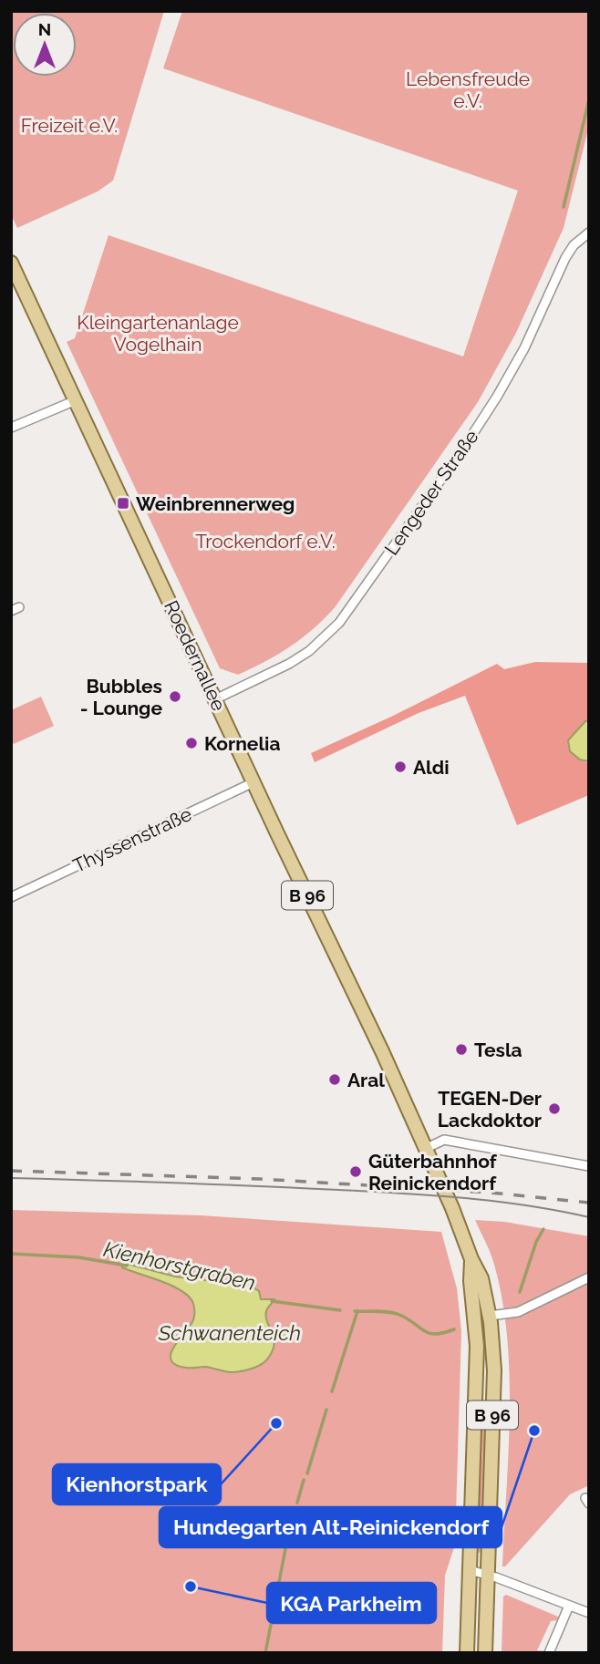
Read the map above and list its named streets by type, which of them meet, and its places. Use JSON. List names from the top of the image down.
{
  "streets": {
    "main road": ["Roedernallee", "B 96"],
    "street": ["Lengeder Straße", "Thyssenstraße"]
  },
  "crossings": [
    ["Lengeder Straße", "Roedernallee"],
    ["Roedernallee", "Thyssenstraße"]
  ],
  "water": ["Kienhorstgraben", "Schwanenteich"],
  "parks": [
    "Lebensfreude e.V.",
    "Freizeit e.V.",
    "Kleingartenanlage Vogelhain",
    "Trockendorf e.V."
  ],
  "places": {
    "transit": ["Weinbrennerweg"],
    "other": [
      "Bubbles - Lounge",
      "Kornelia",
      "Aldi",
      "Tesla",
      "Aral",
      "TEGEN-Der Lackdoktor",
      "Güterbahnhof Reinickendorf",
      "Kienhorstpark",
      "Hundegarten Alt-Reinickendorf",
      "KGA Parkheim"
    ]
  },
  "north": "top"
}
